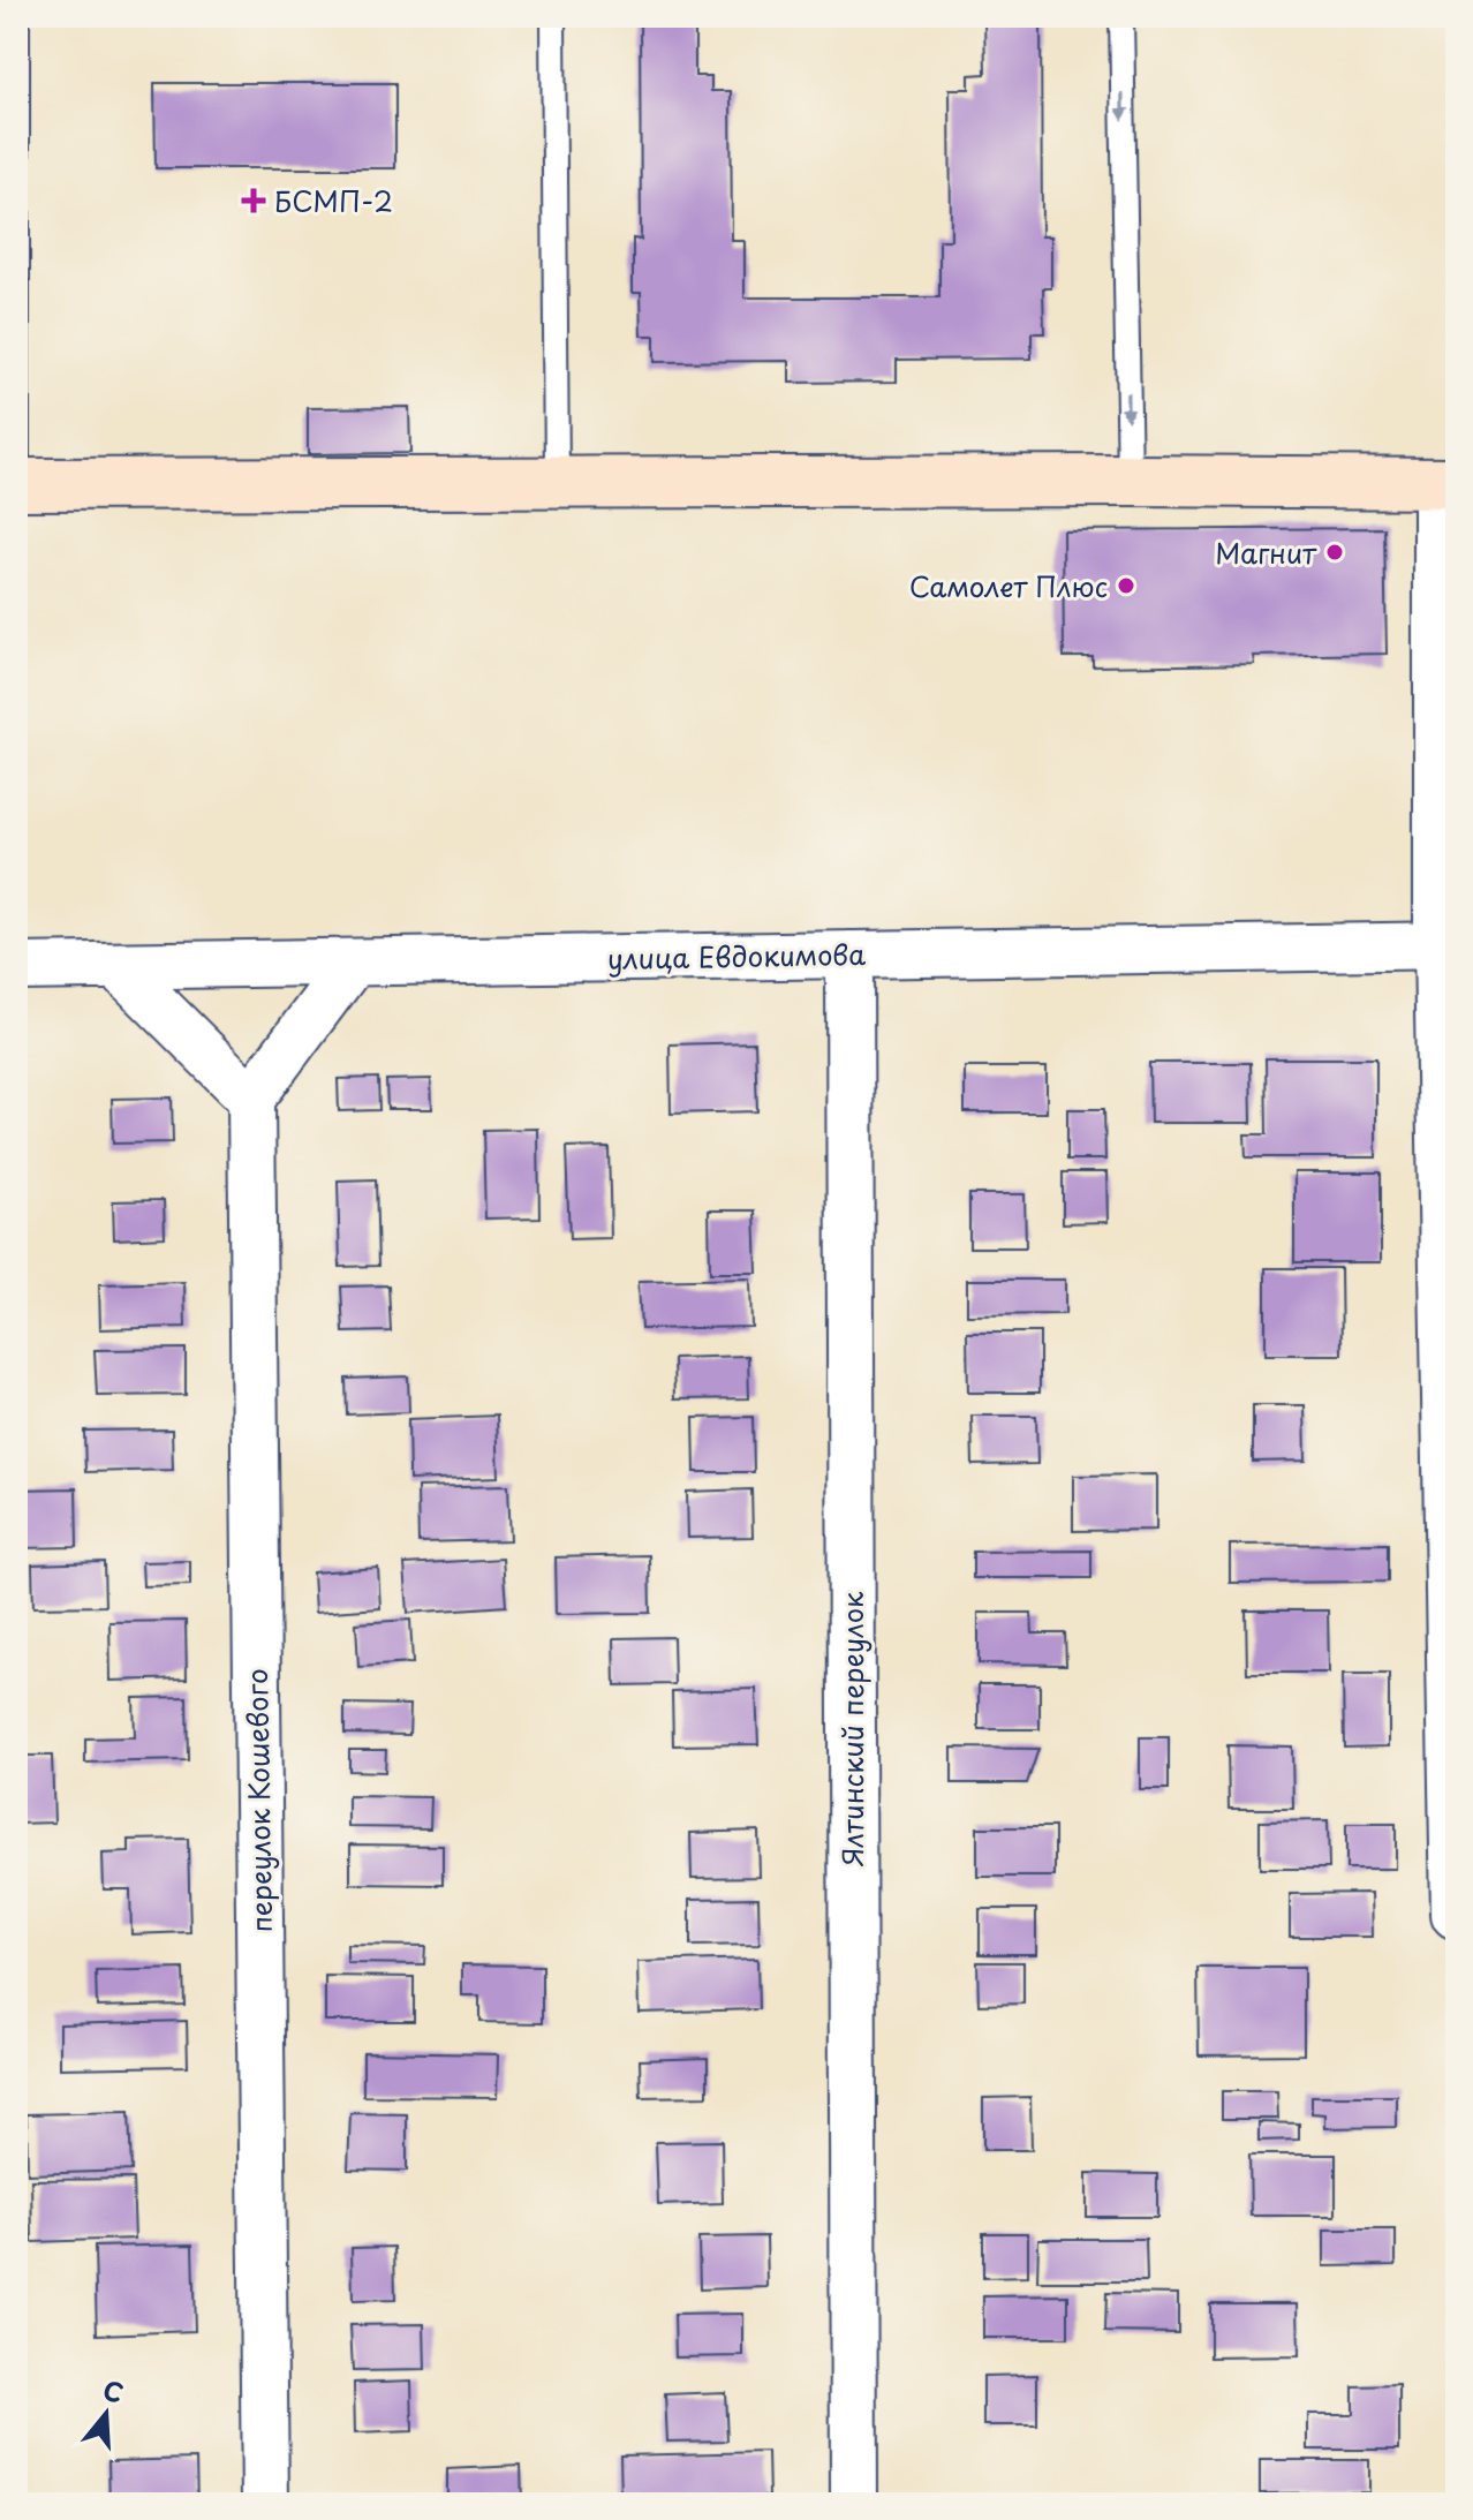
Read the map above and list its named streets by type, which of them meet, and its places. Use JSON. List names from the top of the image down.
{
  "streets": {
    "street": ["улица Евдокимова", "Ялтинский переулок", "переулок Кошевого"]
  },
  "crossings": [
    ["улица Евдокимова", "Ялтинский переулок"]
  ],
  "places": {
    "health": ["БСМП-2"],
    "other": ["Магнит", "Самолет Плюс"]
  },
  "north": "top"
}
